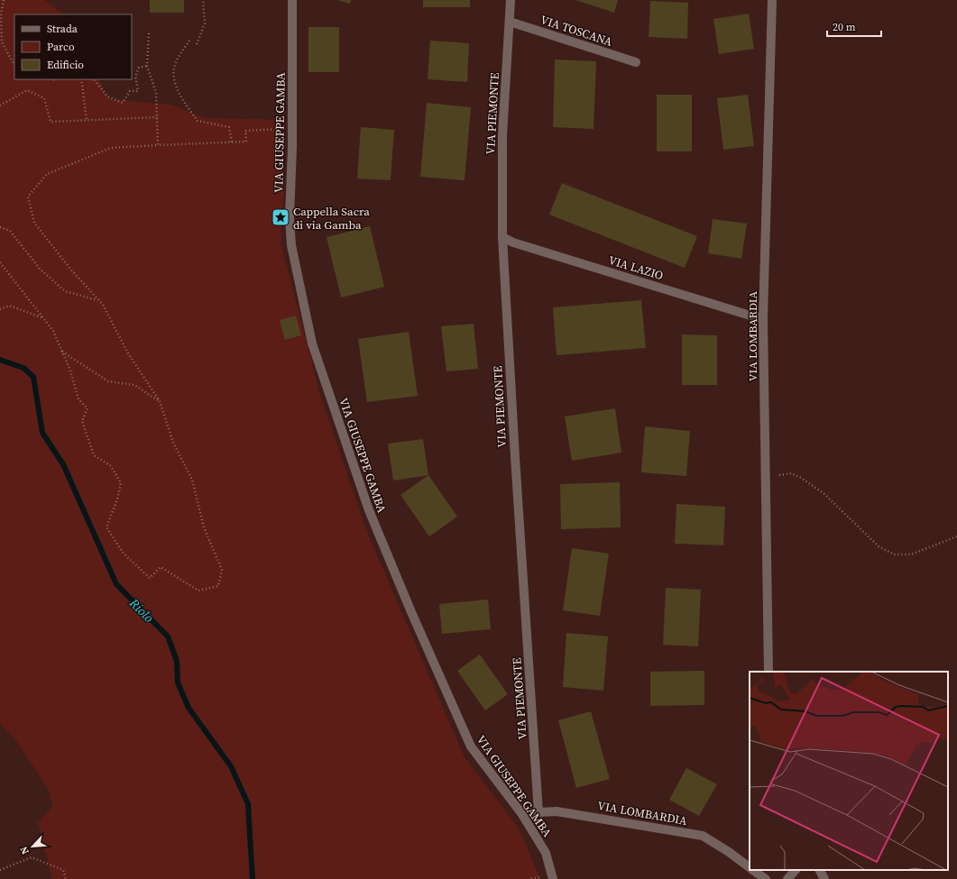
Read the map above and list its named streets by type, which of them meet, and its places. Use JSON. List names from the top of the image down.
{
  "streets": {
    "street": [
      "VIA TOSCANA",
      "VIA PIEMONTE",
      "VIA GIUSEPPE GAMBA",
      "VIA LAZIO",
      "VIA LOMBARDIA"
    ]
  },
  "crossings": [
    ["VIA TOSCANA", "VIA PIEMONTE"],
    ["VIA PIEMONTE", "VIA LAZIO"],
    ["VIA PIEMONTE", "VIA LOMBARDIA"],
    ["VIA GIUSEPPE GAMBA", "VIA LOMBARDIA"],
    ["VIA LAZIO", "VIA LOMBARDIA"]
  ],
  "water": ["Riolo"],
  "places": {
    "place": ["Cappella Sacra di via Gamba"]
  },
  "legend": ["Strada", "Parco", "Edificio"],
  "scale_bar": "20 m",
  "north": "bottom left"
}
